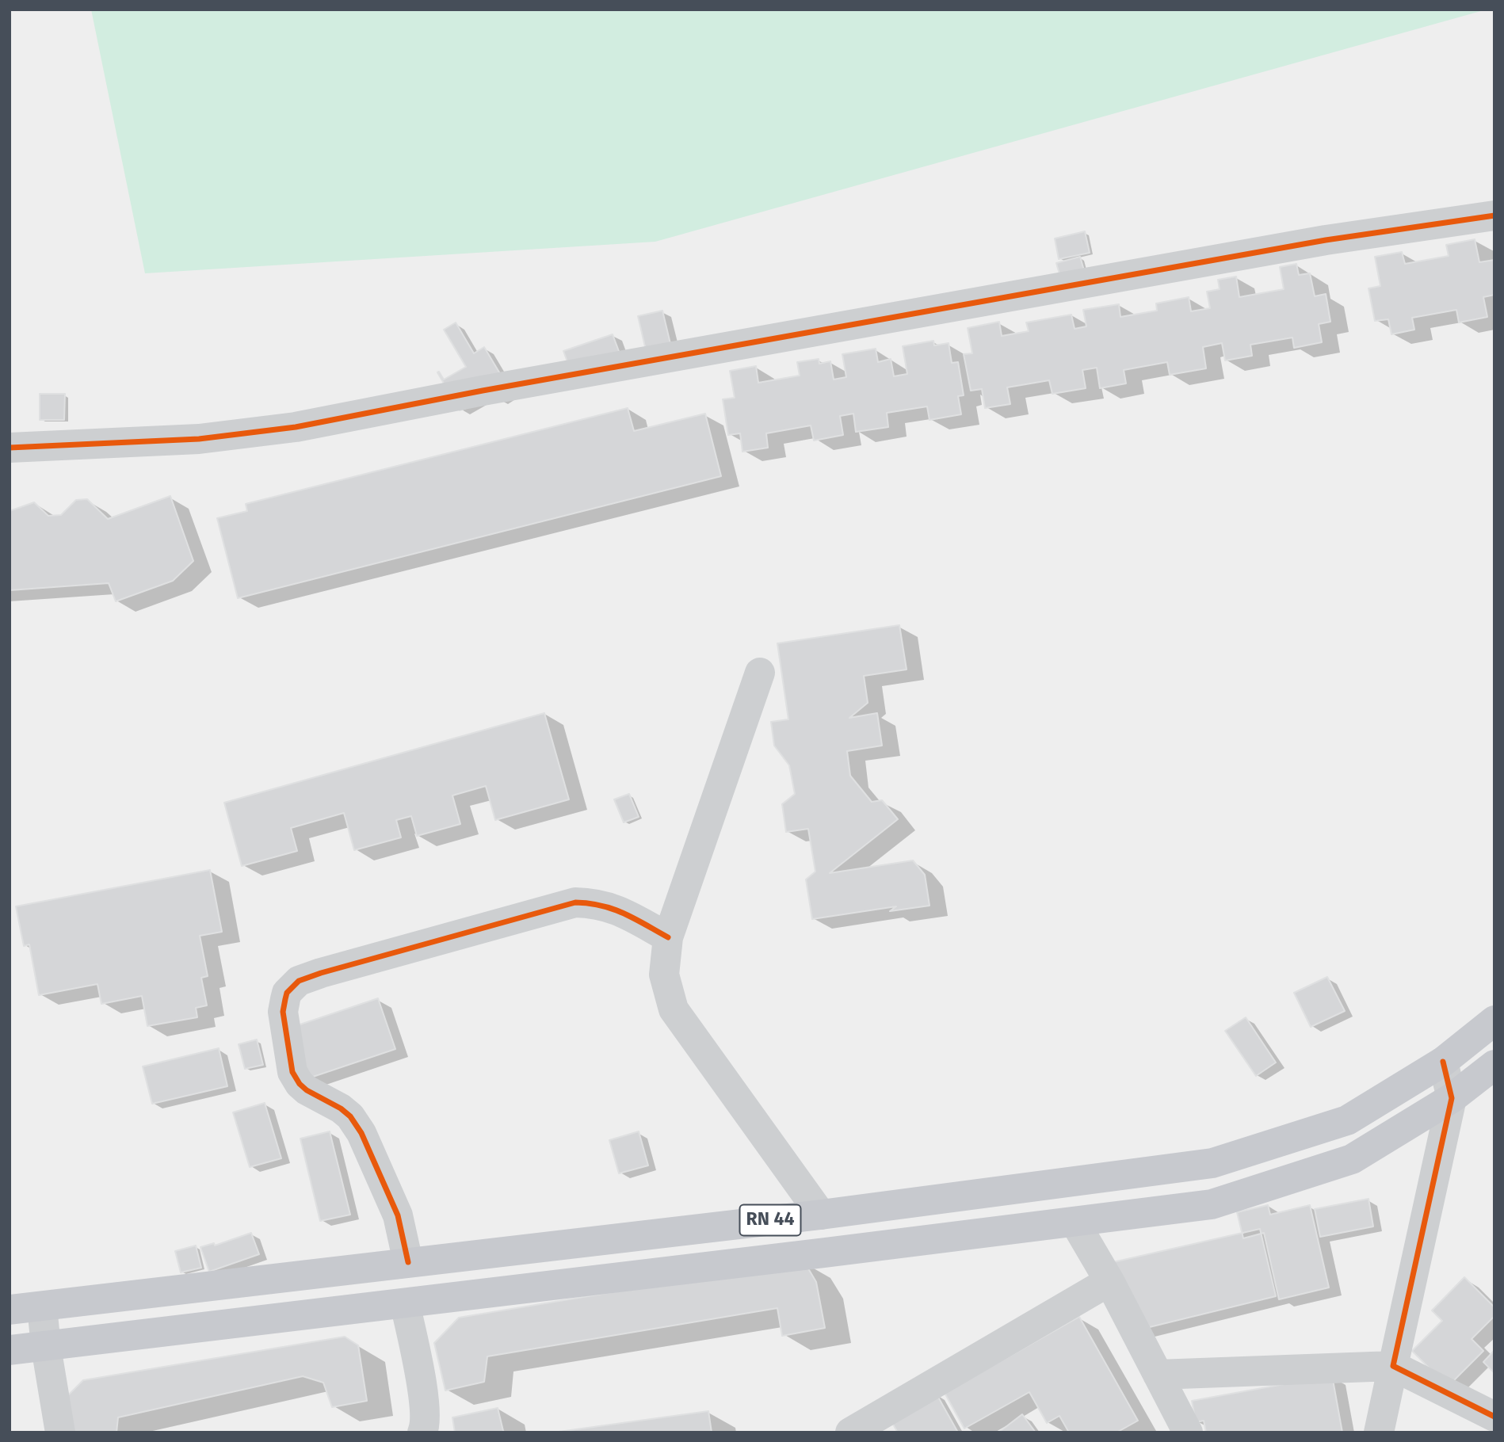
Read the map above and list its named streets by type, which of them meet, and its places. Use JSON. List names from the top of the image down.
{
  "streets": {
    "main road": ["RN 44"]
  }
}
